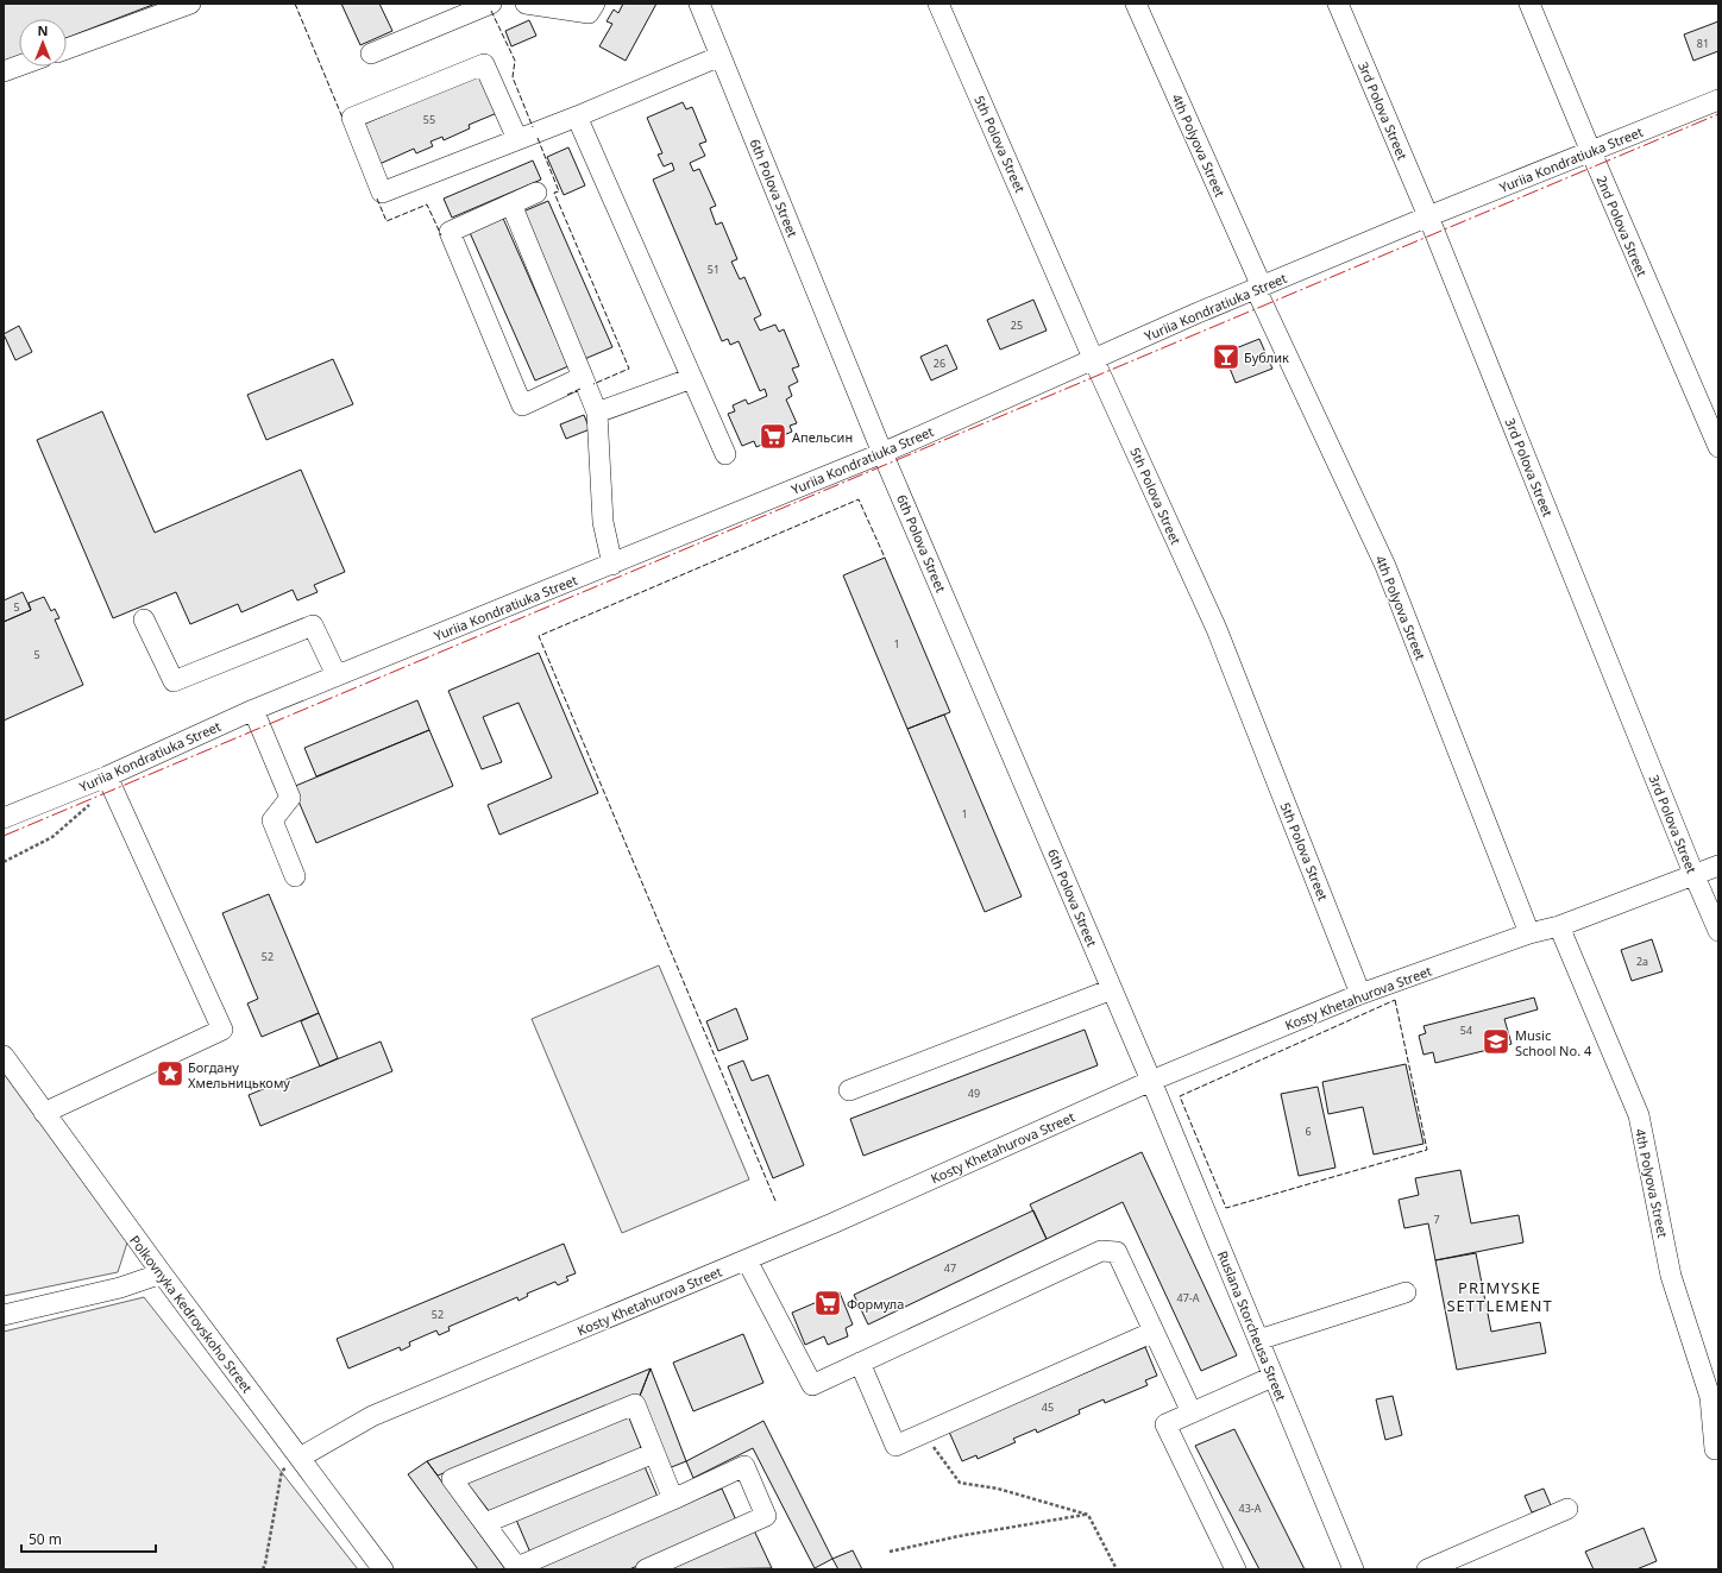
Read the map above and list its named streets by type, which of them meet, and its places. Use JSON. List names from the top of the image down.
{
  "streets": {
    "street": [
      "3rd Polova Street",
      "5th Polova Street",
      "4th Polyova Street",
      "Yuriia Kondratiuka Street",
      "6th Polova Street",
      "2nd Polova Street",
      "Kosty Khetahurova Street",
      "Polkovnyka Kedrovskoho Street",
      "Ruslana Storcheusa Street"
    ]
  },
  "crossings": [
    ["3rd Polova Street", "Yuriia Kondratiuka Street"],
    ["3rd Polova Street", "Kosty Khetahurova Street"],
    ["5th Polova Street", "Yuriia Kondratiuka Street"],
    ["5th Polova Street", "Kosty Khetahurova Street"],
    ["4th Polyova Street", "Yuriia Kondratiuka Street"],
    ["4th Polyova Street", "Kosty Khetahurova Street"],
    ["Yuriia Kondratiuka Street", "6th Polova Street"],
    ["Yuriia Kondratiuka Street", "2nd Polova Street"],
    ["6th Polova Street", "Kosty Khetahurova Street"],
    ["6th Polova Street", "Ruslana Storcheusa Street"],
    ["Kosty Khetahurova Street", "Polkovnyka Kedrovskoho Street"],
    ["Kosty Khetahurova Street", "Ruslana Storcheusa Street"]
  ],
  "districts": ["PRIMYSKE SETTLEMENT"],
  "places": {
    "bar": ["Бублик"],
    "supermarket": ["Апельсин", "Формула"],
    "school or university": ["Music School No. 4"],
    "place": ["Богдану Хмельницькому"]
  },
  "house_numbers": [
    "81",
    "55",
    "51",
    "25",
    "26",
    "5",
    "1",
    "5",
    "1",
    "52",
    "2а",
    "54",
    "49",
    "6",
    "7",
    "47",
    "47-А",
    "52",
    "45",
    "43-А"
  ],
  "scale_bar": "50 m",
  "north": "top"
}
